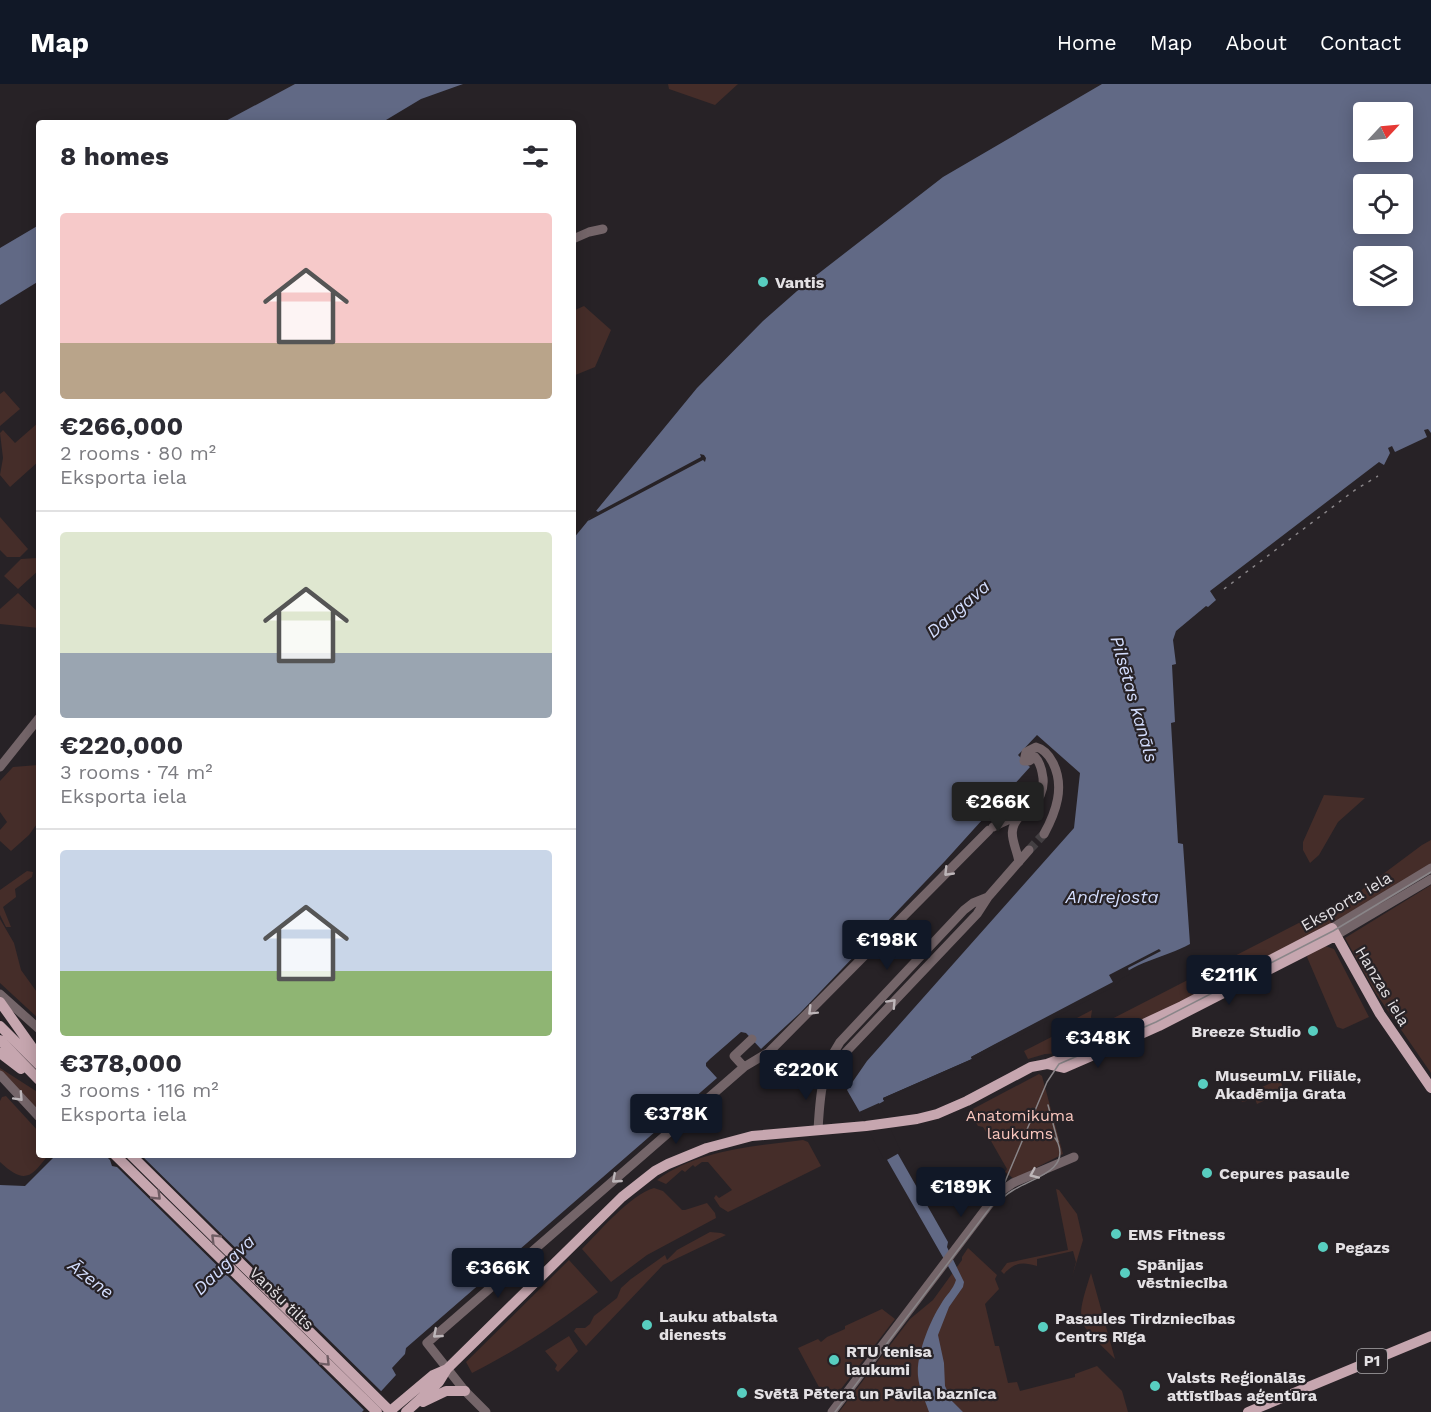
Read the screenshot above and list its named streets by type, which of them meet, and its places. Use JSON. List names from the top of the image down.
{
  "streets": {
    "main road": [
      "Eksporta iela",
      "Hanzas iela",
      "Vanšu tilts",
      "P1"
    ]
  },
  "crossings": [
    ["Eksporta iela", "Hanzas iela"]
  ],
  "water": [
    "Daugava",
    "Pilsētas kanāls",
    "Andrejosta",
    "Āzene"
  ],
  "parks": ["Anatomikuma laukums"],
  "places": [
    "Vantis",
    "Breeze Studio",
    "MuseumLV. Filiāle, Akadēmija Grata",
    "Cepures pasaule",
    "EMS Fitness",
    "Pegazs",
    "Spānijas vēstniecība",
    "Lauku atbalsta dienests",
    "Pasaules Tirdzniecības Centrs Rīga",
    "RTU tenisa laukumi",
    "Valsts Reģionālās attīstības aģentūra",
    "Svētā Pētera un Pāvila baznīca"
  ],
  "north": "top right",
  "page": {
    "header": "Map",
    "nav": [
      "Home",
      "Map",
      "About",
      "Contact"
    ],
    "heading": "8 homes",
    "list": [
      {
        "name": "€266,000",
        "note": "2 rooms · 80 m² · Eksporta iela"
      },
      {
        "name": "€220,000",
        "note": "3 rooms · 74 m² · Eksporta iela"
      },
      {
        "name": "€378,000",
        "note": "3 rooms · 116 m² · Eksporta iela"
      }
    ],
    "price": [
      "€266K",
      "€198K",
      "€211K",
      "€348K",
      "€220K",
      "€378K",
      "€189K",
      "€366K"
    ]
  }
}
